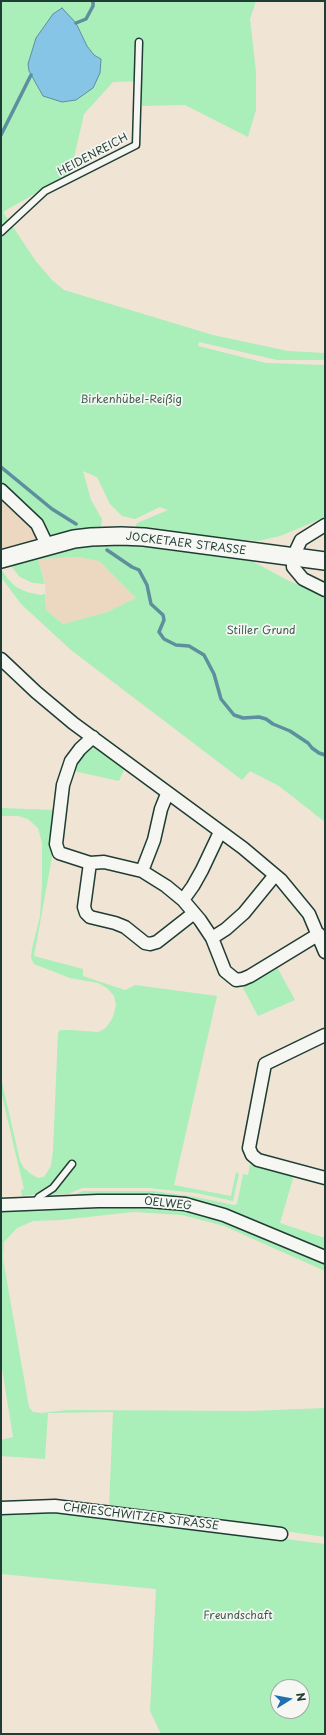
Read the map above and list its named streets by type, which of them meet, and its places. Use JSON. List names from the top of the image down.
{
  "streets": {
    "street": ["JOCKETAER STRASSE", "OELWEG", "CHRIESCHWITZER STRASSE"],
    "lane": ["HEIDENREICH"]
  },
  "parks": ["Birkenhübel-Reißig", "Stiller Grund", "Freundschaft"],
  "north": "right"
}
